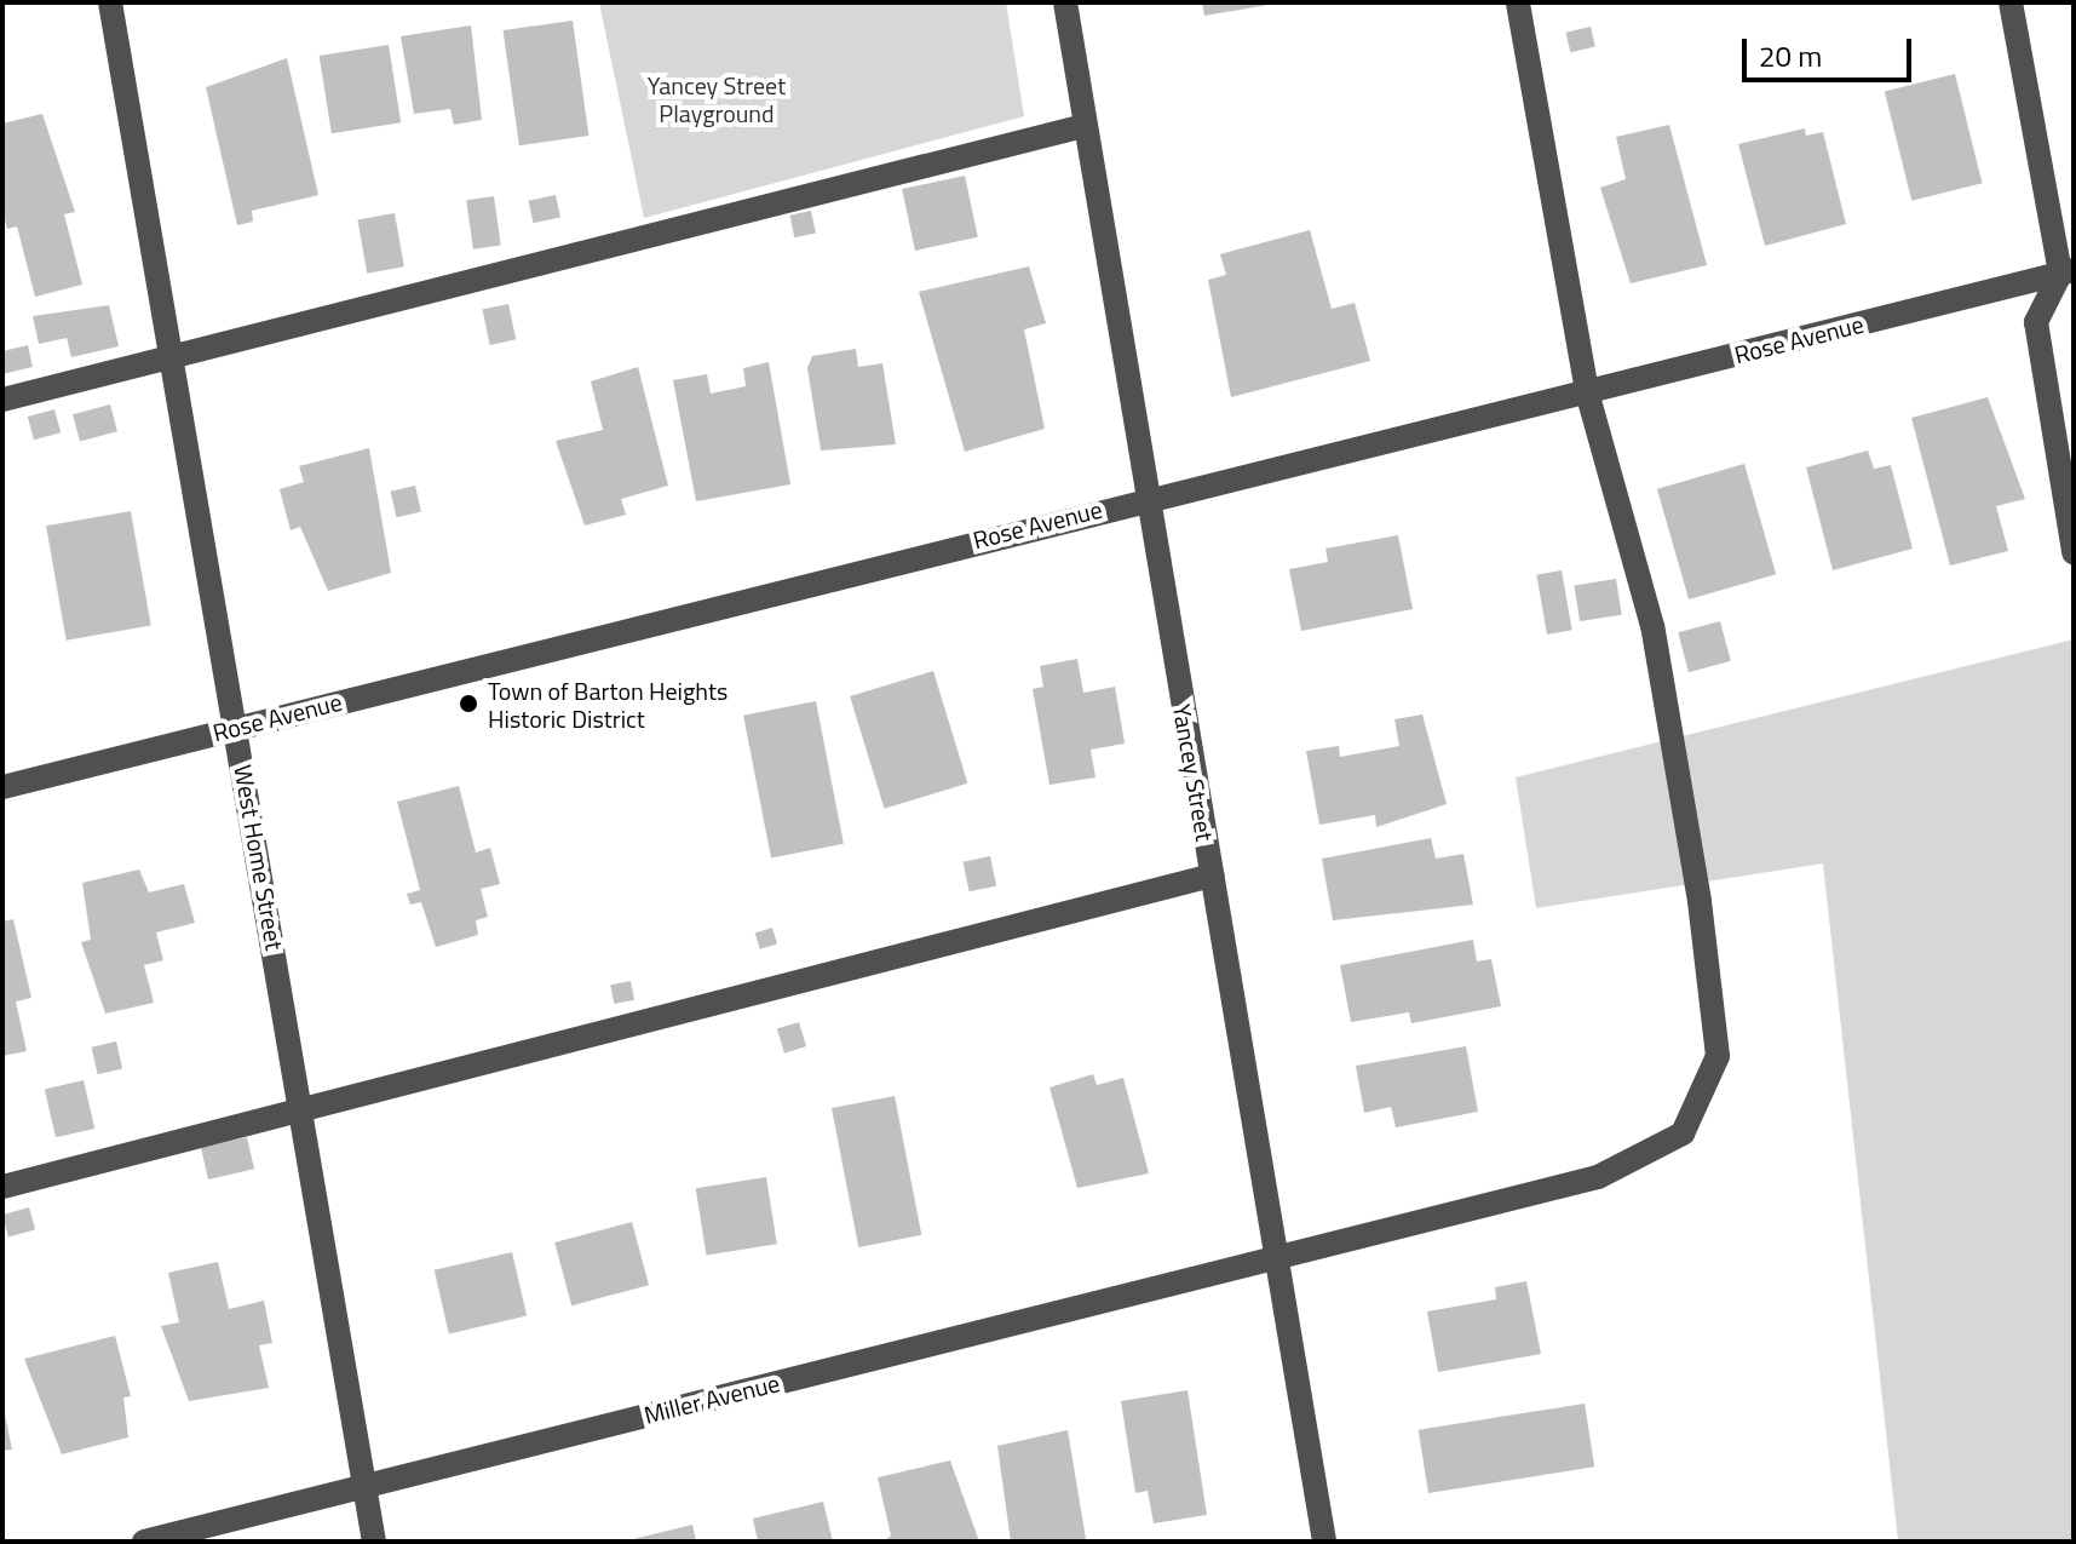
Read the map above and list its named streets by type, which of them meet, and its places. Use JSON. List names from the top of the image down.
{
  "streets": {
    "street": [
      "Rose Avenue",
      "Yancey Street",
      "West Home Street",
      "Miller Avenue"
    ]
  },
  "crossings": [
    ["Rose Avenue", "Yancey Street"],
    ["Rose Avenue", "West Home Street"],
    ["Rose Avenue", "Miller Avenue"],
    ["Yancey Street", "Miller Avenue"],
    ["West Home Street", "Miller Avenue"]
  ],
  "parks": ["Yancey Street Playground"],
  "places": ["Town of Barton Heights Historic District"],
  "scale_bar": "20 m"
}
